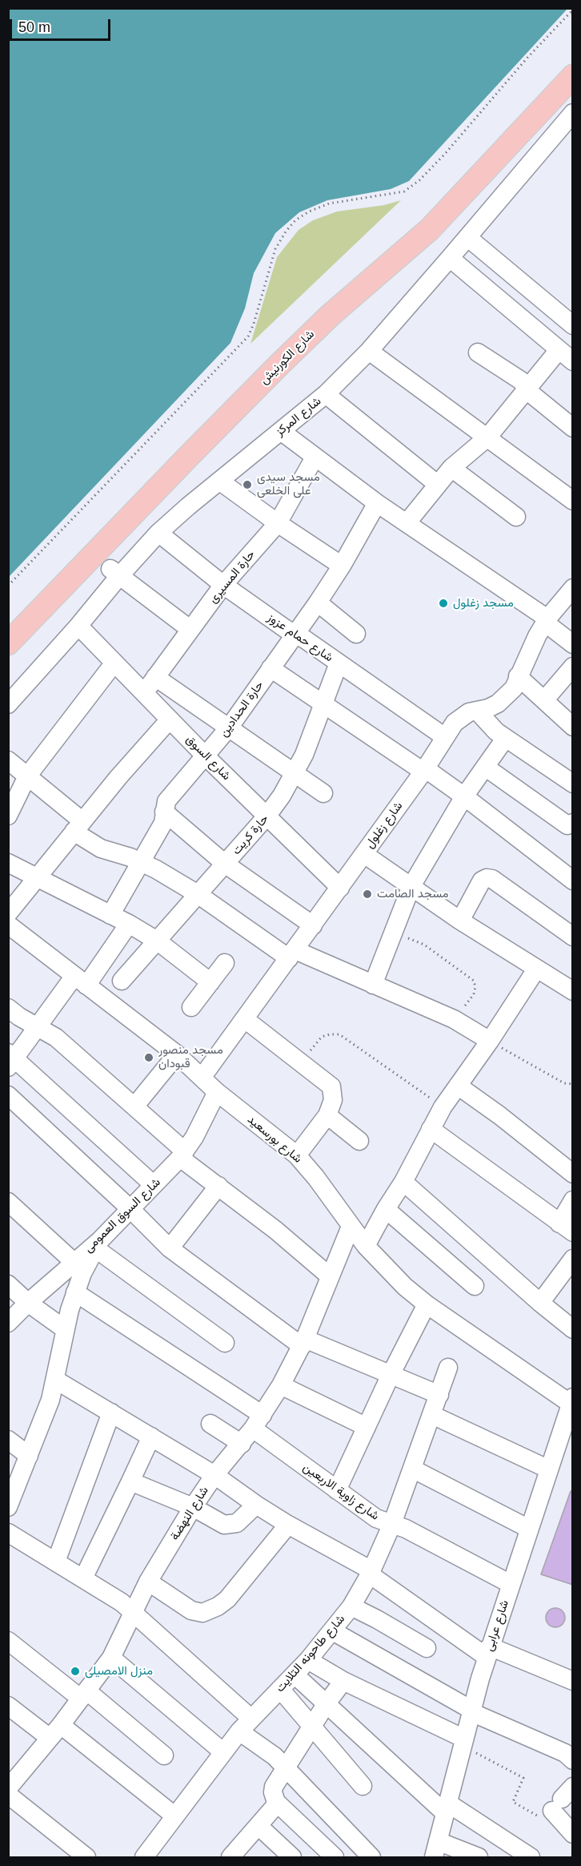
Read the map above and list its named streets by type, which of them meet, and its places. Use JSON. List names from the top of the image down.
{
  "streets": {
    "main road": ["شارع الكورنيش"],
    "street": [
      "شارع المركز",
      "حارة المسيرى",
      "شارع حمام عزوز",
      "حارة الحدادين",
      "شارع السوق",
      "شارع زغلول",
      "حارة كريت",
      "شارع بورسعيد",
      "شارع السوق العمومى",
      "شارع زاوية الاربعين",
      "شارع النهضة",
      "شارع عرابى",
      "شارع طاحونه التلايت"
    ]
  },
  "crossings": [
    ["شارع المركز", "شارع حمام عزوز"],
    ["شارع المركز", "شارع السوق"],
    ["حارة المسيرى", "شارع حمام عزوز"],
    ["حارة المسيرى", "شارع السوق"],
    ["شارع حمام عزوز", "حارة الحدادين"],
    ["شارع حمام عزوز", "شارع زغلول"],
    ["شارع حمام عزوز", "حارة كريت"],
    ["حارة الحدادين", "شارع السوق"],
    ["شارع السوق", "شارع زغلول"],
    ["شارع السوق", "حارة كريت"],
    ["شارع زغلول", "شارع بورسعيد"],
    ["شارع بورسعيد", "شارع السوق العمومى"],
    ["شارع بورسعيد", "شارع النهضة"],
    ["شارع بورسعيد", "شارع عرابى"],
    ["شارع زاوية الاربعين", "شارع النهضة"],
    ["شارع زاوية الاربعين", "شارع عرابى"],
    ["شارع زاوية الاربعين", "شارع طاحونه التلايت"]
  ],
  "places": [
    "مسجد سيدى على الخلعى",
    "مسجد زغلول",
    "مسجد الصامت",
    "مسجد منصور قبودان",
    "منزل الامصيلى"
  ],
  "scale_bar": "50 m"
}
